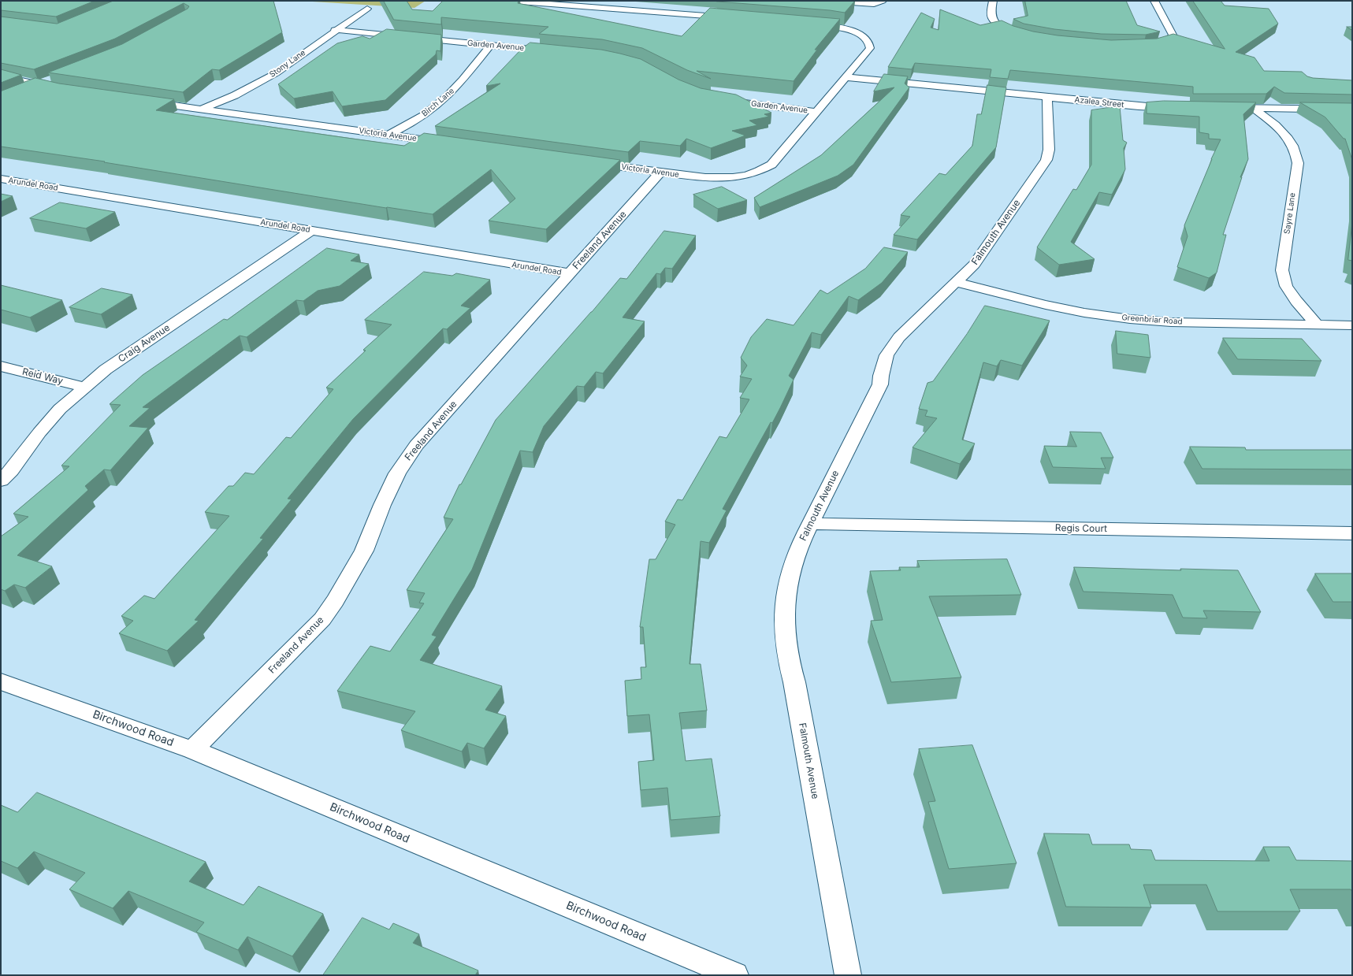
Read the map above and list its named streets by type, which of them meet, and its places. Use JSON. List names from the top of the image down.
{
  "streets": {
    "street": [
      "Garden Avenue",
      "Stony Lane",
      "Birch Lane",
      "Azalea Street",
      "Victoria Avenue",
      "Arundel Road",
      "Sayre Lane",
      "Falmouth Avenue",
      "Freeland Avenue",
      "Greenbriar Road",
      "Craig Avenue",
      "Reid Way",
      "Regis Court",
      "Birchwood Road"
    ]
  },
  "crossings": [
    ["Garden Avenue", "Stony Lane"],
    ["Garden Avenue", "Birch Lane"],
    ["Garden Avenue", "Victoria Avenue"],
    ["Stony Lane", "Victoria Avenue"],
    ["Birch Lane", "Victoria Avenue"],
    ["Azalea Street", "Victoria Avenue"],
    ["Azalea Street", "Falmouth Avenue"],
    ["Victoria Avenue", "Freeland Avenue"],
    ["Arundel Road", "Freeland Avenue"],
    ["Arundel Road", "Craig Avenue"],
    ["Sayre Lane", "Greenbriar Road"],
    ["Falmouth Avenue", "Greenbriar Road"],
    ["Falmouth Avenue", "Regis Court"],
    ["Freeland Avenue", "Birchwood Road"],
    ["Craig Avenue", "Reid Way"]
  ]
}
